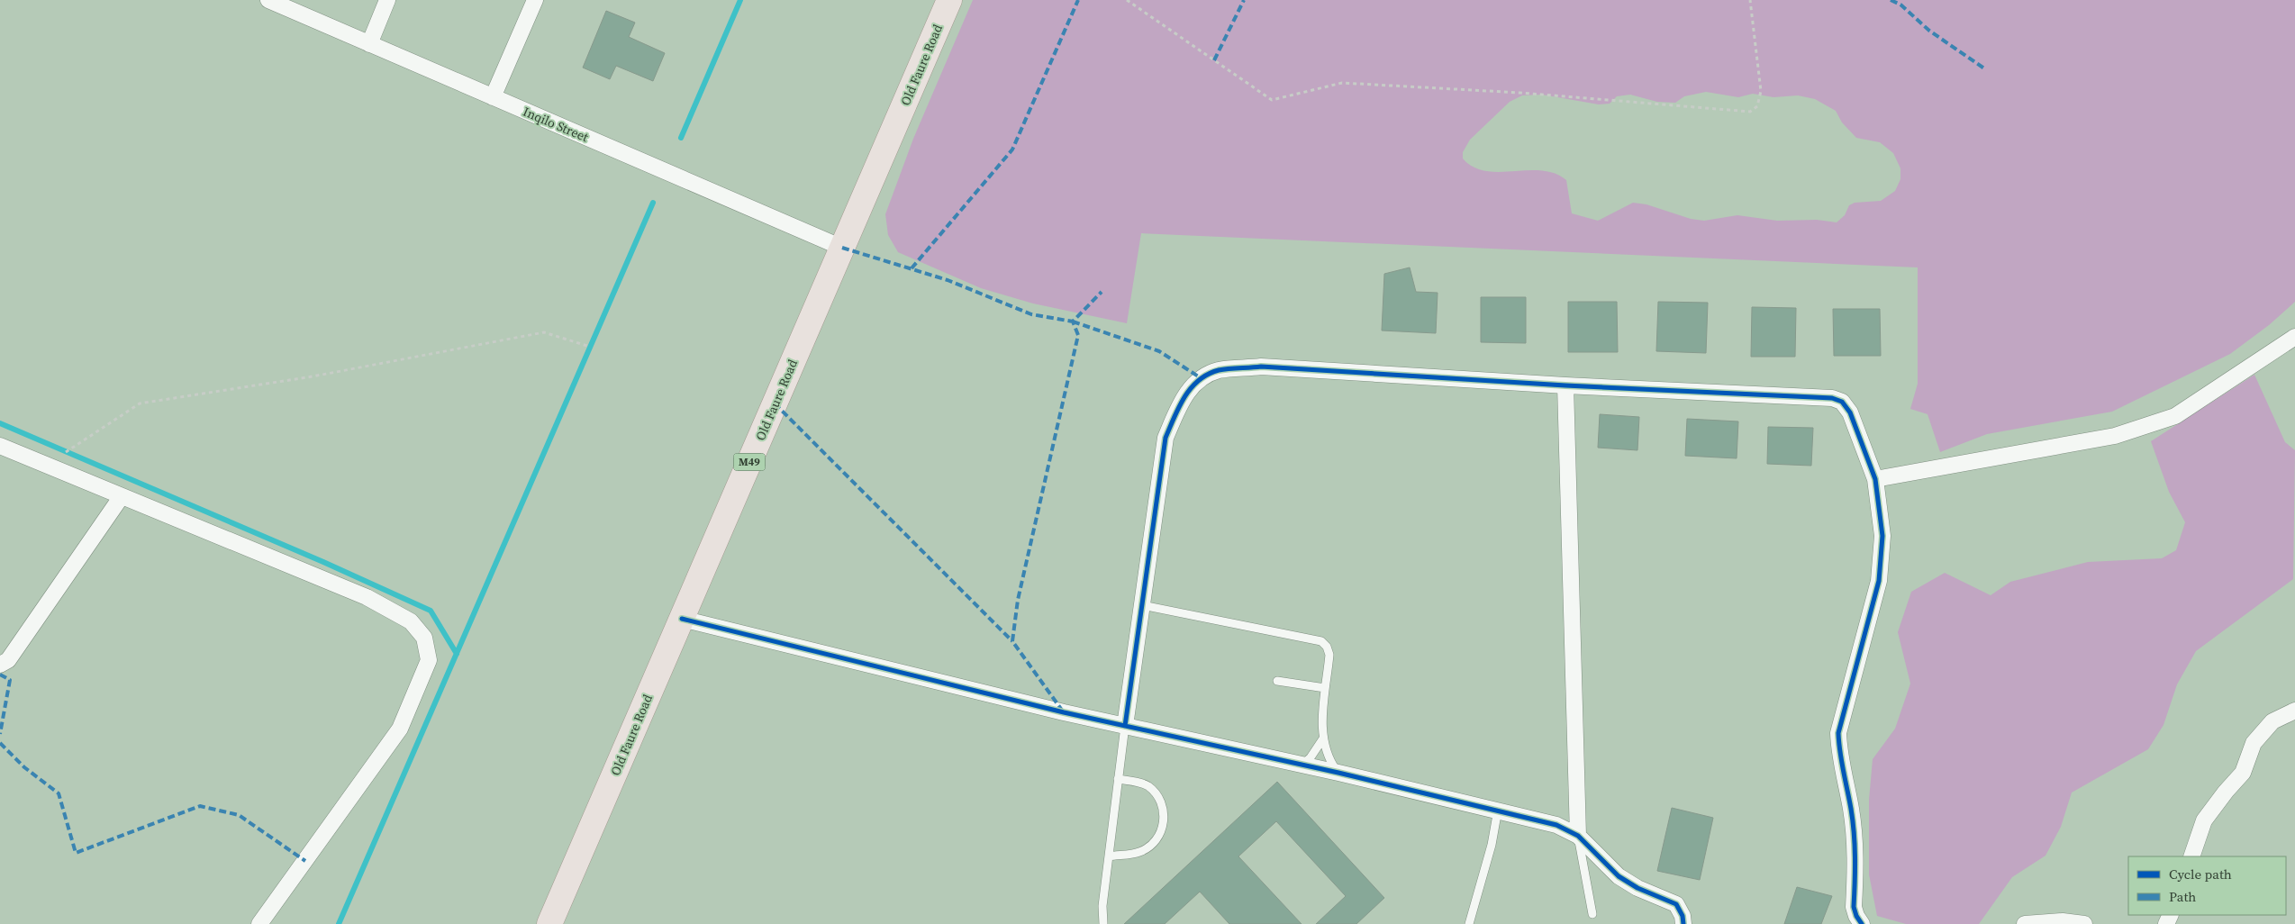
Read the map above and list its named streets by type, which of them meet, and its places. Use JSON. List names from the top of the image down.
{
  "streets": {
    "main road": ["Old Faure Road", "M49"],
    "street": ["Inqilo Street"]
  },
  "crossings": [
    ["Old Faure Road", "Inqilo Street"]
  ],
  "legend": ["Cycle path", "Path"]
}
